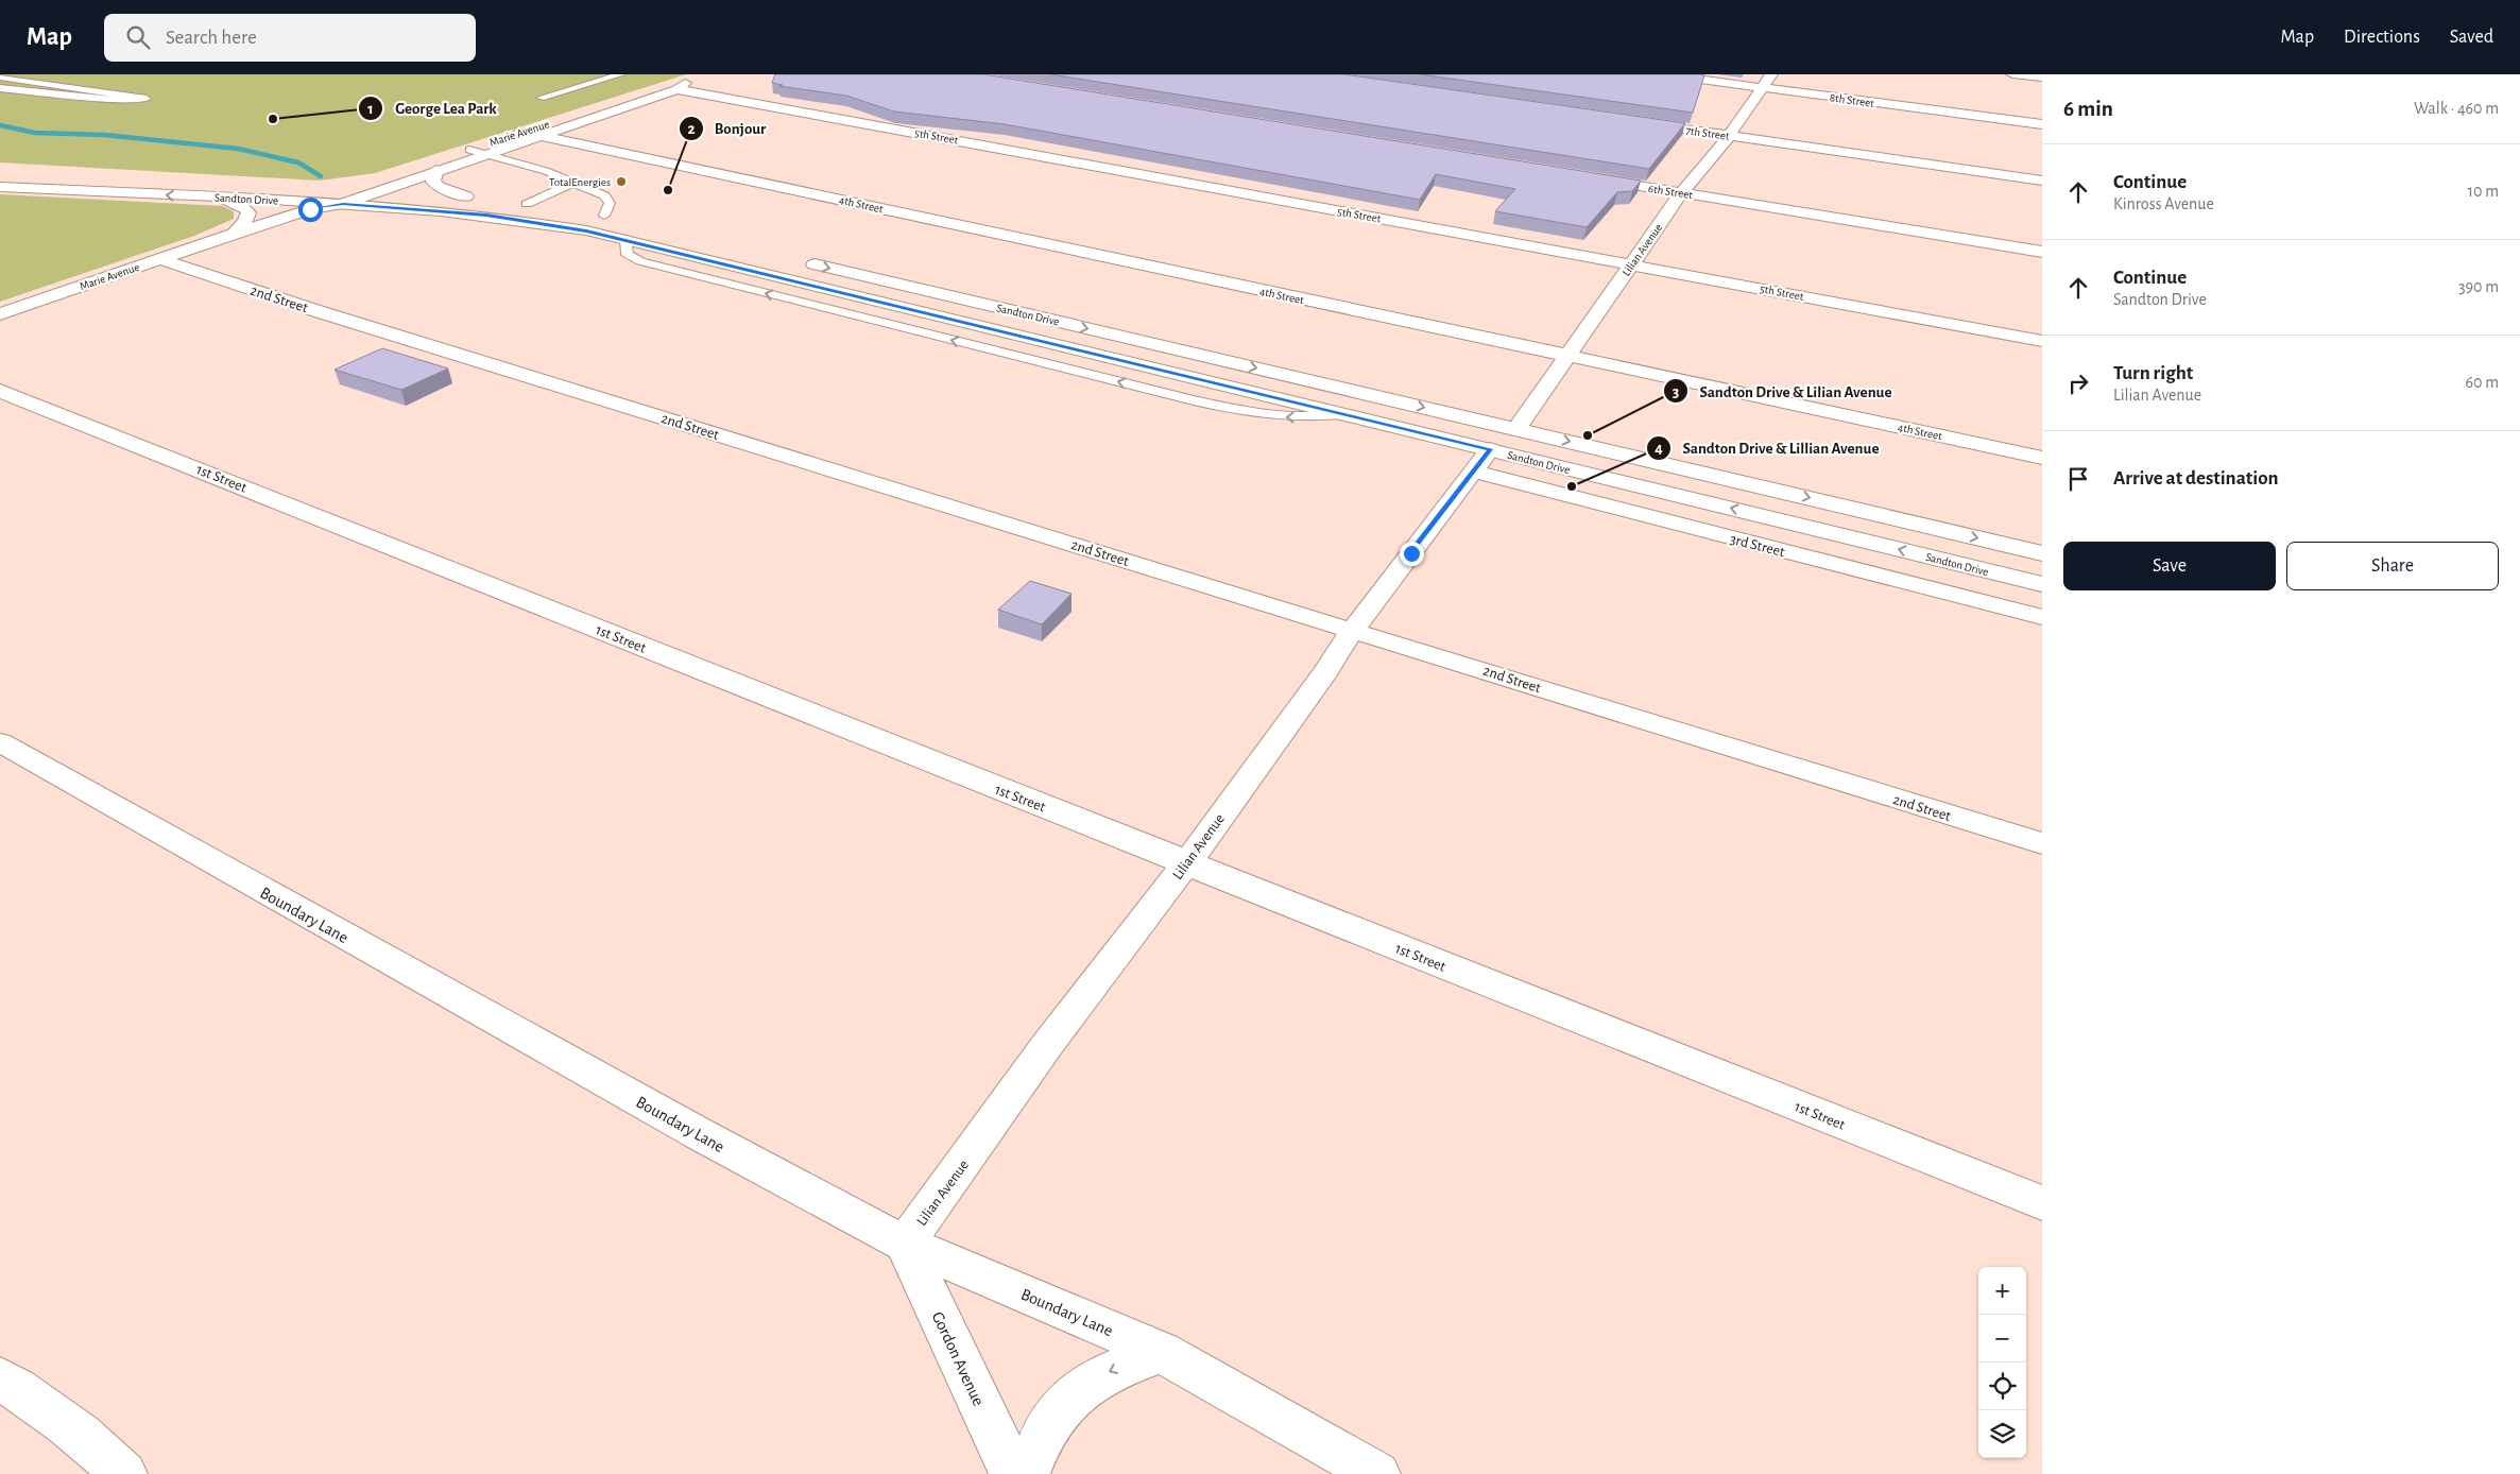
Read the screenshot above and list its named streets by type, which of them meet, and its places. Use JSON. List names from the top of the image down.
{
  "streets": {
    "street": [
      "8th Street",
      "Marie Avenue",
      "7th Street",
      "5th Street",
      "6th Street",
      "Sandton Drive",
      "4th Street",
      "Lilian Avenue",
      "2nd Street",
      "1st Street",
      "3rd Street",
      "Boundary Lane",
      "Gordon Avenue"
    ]
  },
  "crossings": [
    ["8th Street", "Lilian Avenue"],
    ["Marie Avenue", "5th Street"],
    ["Marie Avenue", "Sandton Drive"],
    ["Marie Avenue", "4th Street"],
    ["Marie Avenue", "2nd Street"],
    ["7th Street", "Lilian Avenue"],
    ["5th Street", "Lilian Avenue"],
    ["6th Street", "Lilian Avenue"],
    ["Sandton Drive", "Lilian Avenue"],
    ["Sandton Drive", "3rd Street"],
    ["4th Street", "Lilian Avenue"],
    ["Lilian Avenue", "2nd Street"],
    ["Lilian Avenue", "1st Street"],
    ["Lilian Avenue", "3rd Street"],
    ["Lilian Avenue", "Boundary Lane"],
    ["Lilian Avenue", "Gordon Avenue"],
    ["Boundary Lane", "Gordon Avenue"]
  ],
  "places": [
    "George Lea Park",
    "TotalEnergies",
    "Bonjour",
    "Sandton Drive & Lilian Avenue",
    "Sandton Drive & Lillian Avenue"
  ],
  "page": {
    "header": "Map",
    "search": "Search here",
    "nav": ["Map", "Directions", "Saved"],
    "heading": ["6 min", "Walk · 460 m"],
    "list": [
      ["Continue", "Kinross Avenue", "10 m"],
      ["Continue", "Sandton Drive", "390 m"],
      ["Turn right", "Lilian Avenue", "60 m"],
      "Arrive at destination"
    ],
    "buttons": ["Save", "Share"],
    "map_buttons": ["+", "−"]
  }
}
